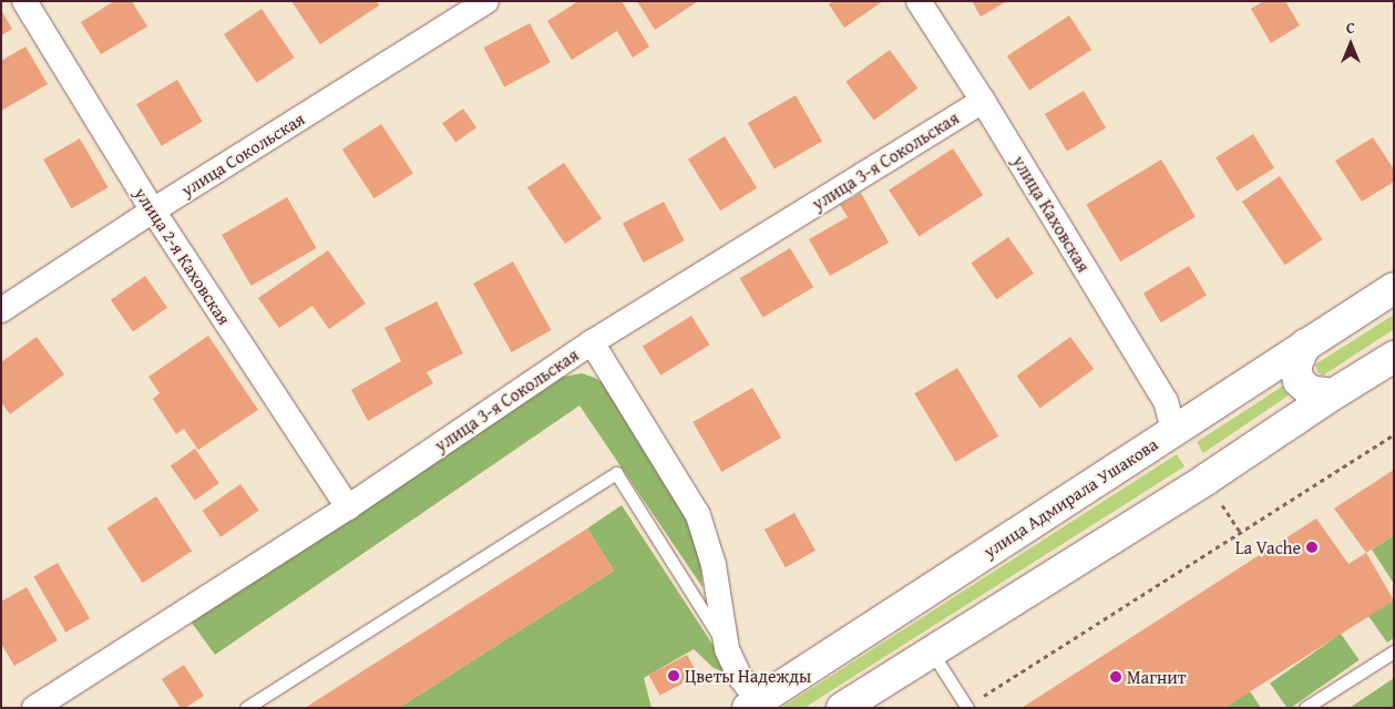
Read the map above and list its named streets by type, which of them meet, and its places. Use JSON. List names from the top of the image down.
{
  "streets": {
    "main road": ["улица Адмирала Ушакова"],
    "street": [
      "улица Сокольская",
      "улица 3-я Сокольская",
      "улица Каховская",
      "улица 2-я Каховская"
    ]
  },
  "crossings": [
    ["улица Сокольская", "улица 2-я Каховская"],
    ["улица 3-я Сокольская", "улица Каховская"],
    ["улица 3-я Сокольская", "улица 2-я Каховская"],
    ["улица Каховская", "улица Адмирала Ушакова"]
  ],
  "places": ["La Vache", "Цветы Надежды", "Магнит"],
  "north": "top"
}
